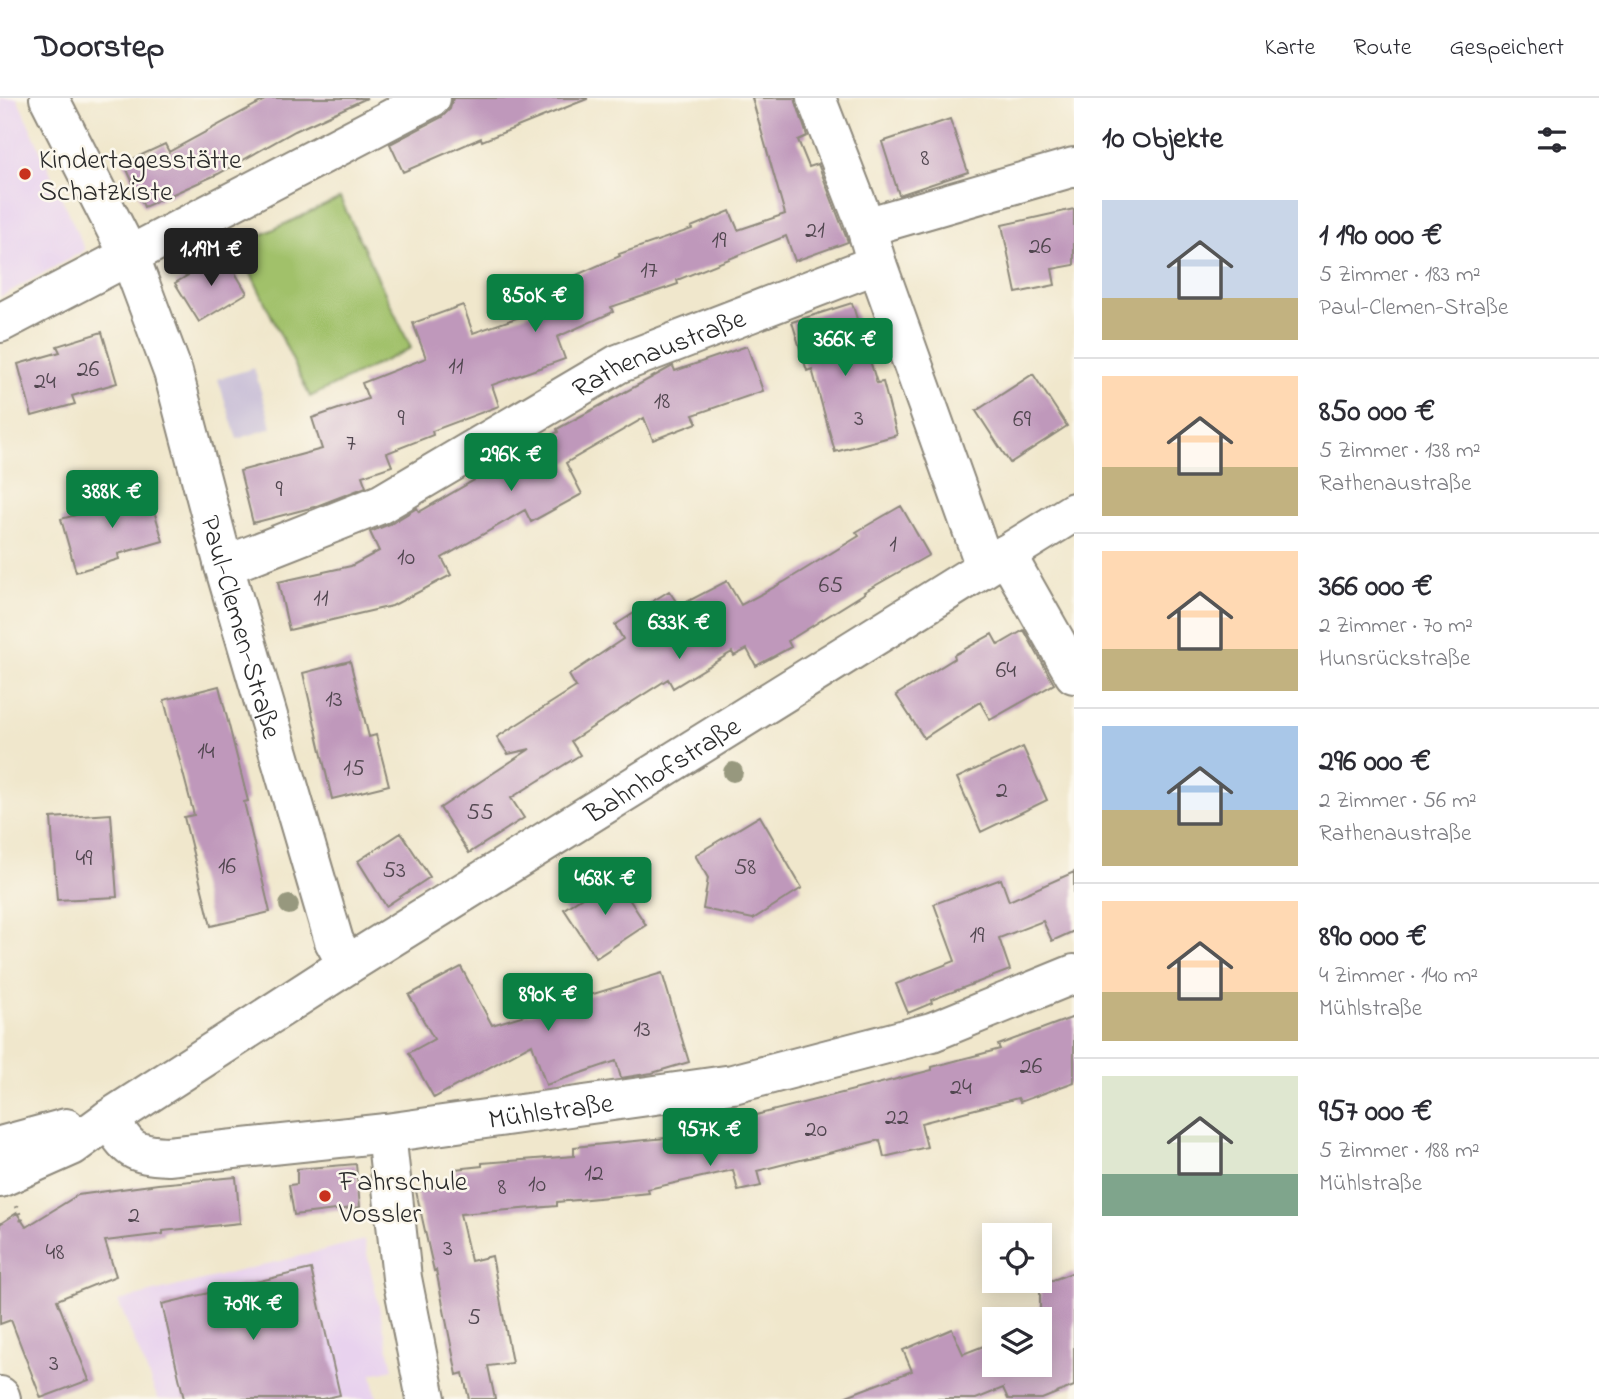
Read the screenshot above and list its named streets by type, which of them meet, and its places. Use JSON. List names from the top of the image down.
{
  "streets": {
    "street": [
      "Rathenaustraße",
      "Paul-Clemen-Straße",
      "Bahnhofstraße",
      "Mühlstraße"
    ]
  },
  "crossings": [
    ["Rathenaustraße", "Paul-Clemen-Straße"],
    ["Paul-Clemen-Straße", "Bahnhofstraße"],
    ["Bahnhofstraße", "Mühlstraße"]
  ],
  "places": ["Kindertagesstätte Schatzkiste", "Fahrschule Vossler"],
  "house_numbers": [
    "8",
    "21",
    "19",
    "26",
    "17",
    "11",
    "26",
    "24",
    "18",
    "9",
    "3",
    "69",
    "7",
    "9",
    "1",
    "10",
    "65",
    "11",
    "64",
    "13",
    "14",
    "15",
    "2",
    "55",
    "49",
    "16",
    "58",
    "53",
    "19",
    "13",
    "26",
    "24",
    "22",
    "20",
    "12",
    "10",
    "8",
    "2",
    "3",
    "48",
    "5",
    "3"
  ],
  "page": {
    "header": "Doorstep",
    "nav": ["Karte", "Route", "Gespeichert"],
    "heading": "10 Objekte",
    "list": [
      {
        "name": "1 190 000 €",
        "note": "5 Zimmer · 183 m² · Paul-Clemen-Straße"
      },
      {
        "name": "850 000 €",
        "note": "5 Zimmer · 138 m² · Rathenaustraße"
      },
      {
        "name": "366 000 €",
        "note": "2 Zimmer · 70 m² · Hunsrückstraße"
      },
      {
        "name": "296 000 €",
        "note": "2 Zimmer · 56 m² · Rathenaustraße"
      },
      {
        "name": "890 000 €",
        "note": "4 Zimmer · 140 m² · Mühlstraße"
      },
      {
        "name": "957 000 €",
        "note": "5 Zimmer · 188 m² · Mühlstraße"
      }
    ],
    "price": [
      "1.19M €",
      "850K €",
      "366K €",
      "296K €",
      "388K €",
      "633K €",
      "468K €",
      "890K €",
      "957K €",
      "709K €"
    ]
  }
}
